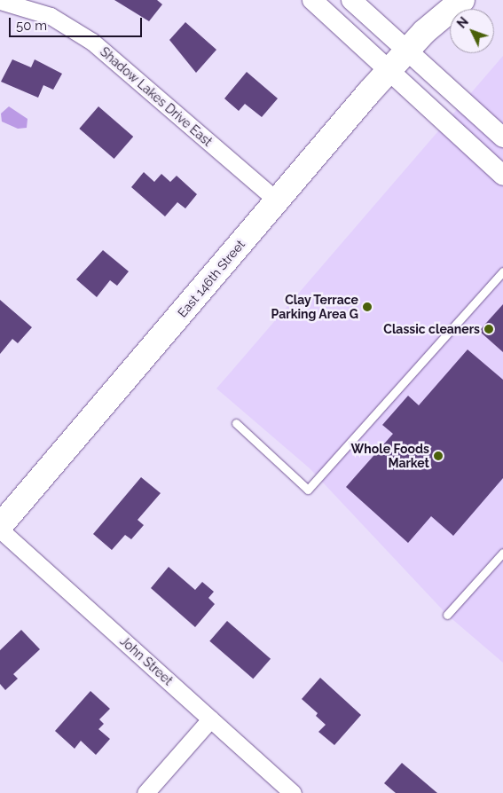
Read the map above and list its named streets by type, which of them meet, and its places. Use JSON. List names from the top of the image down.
{
  "streets": {
    "main road": ["East 146th Street"],
    "street": ["Shadow Lakes Drive East", "John Street"]
  },
  "crossings": [
    ["Shadow Lakes Drive East", "East 146th Street"]
  ],
  "places": ["Clay Terrace Parking Area G", "Classic cleaners", "Whole Foods Market"],
  "scale_bar": "50 m",
  "north": "top left"
}
